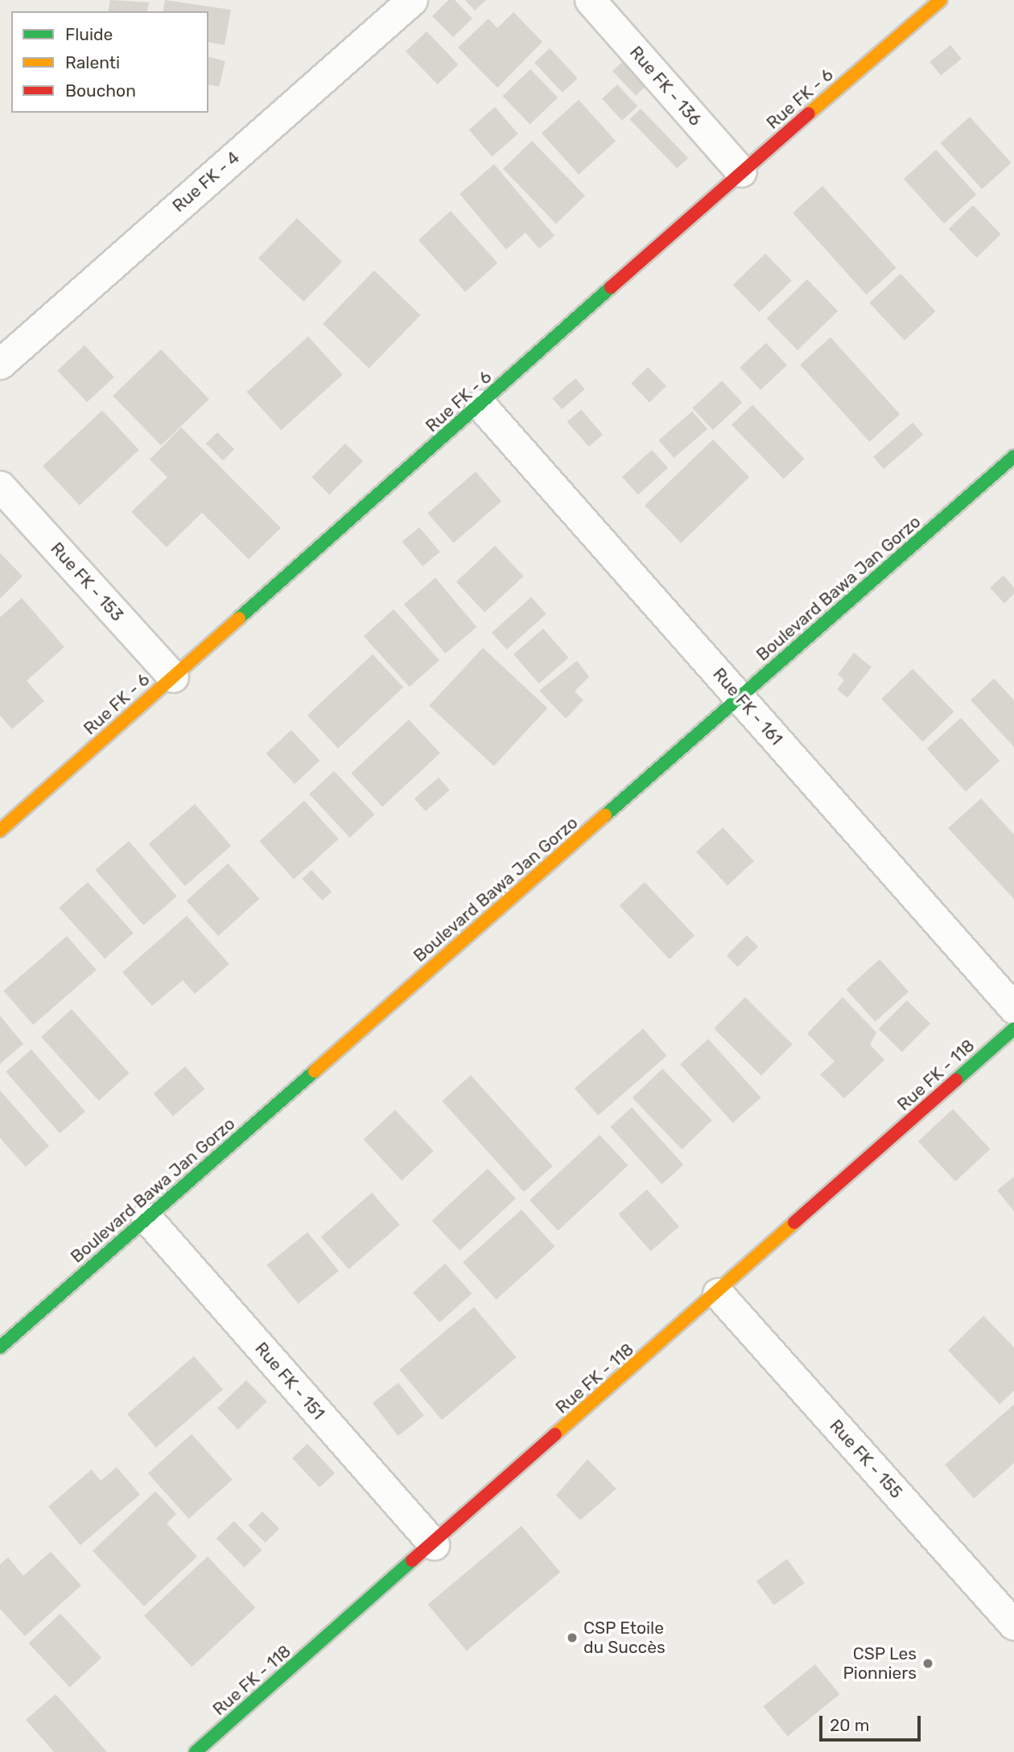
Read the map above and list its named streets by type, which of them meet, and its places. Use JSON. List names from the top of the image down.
{
  "streets": {
    "street": [
      "Rue FK - 136",
      "Rue FK - 6",
      "Rue FK - 4",
      "Rue FK - 153",
      "Boulevard Bawa Jan Gorzo",
      "Rue FK - 161",
      "Rue FK - 118",
      "Rue FK - 151",
      "Rue FK - 155"
    ]
  },
  "crossings": [
    ["Rue FK - 136", "Rue FK - 6"],
    ["Rue FK - 6", "Rue FK - 153"],
    ["Rue FK - 6", "Rue FK - 161"],
    ["Boulevard Bawa Jan Gorzo", "Rue FK - 161"],
    ["Boulevard Bawa Jan Gorzo", "Rue FK - 151"],
    ["Rue FK - 118", "Rue FK - 151"],
    ["Rue FK - 118", "Rue FK - 155"]
  ],
  "places": ["CSP Etoile du Succès", "CSP Les Pionniers"],
  "legend": ["Fluide", "Ralenti", "Bouchon"],
  "scale_bar": "20 m"
}
